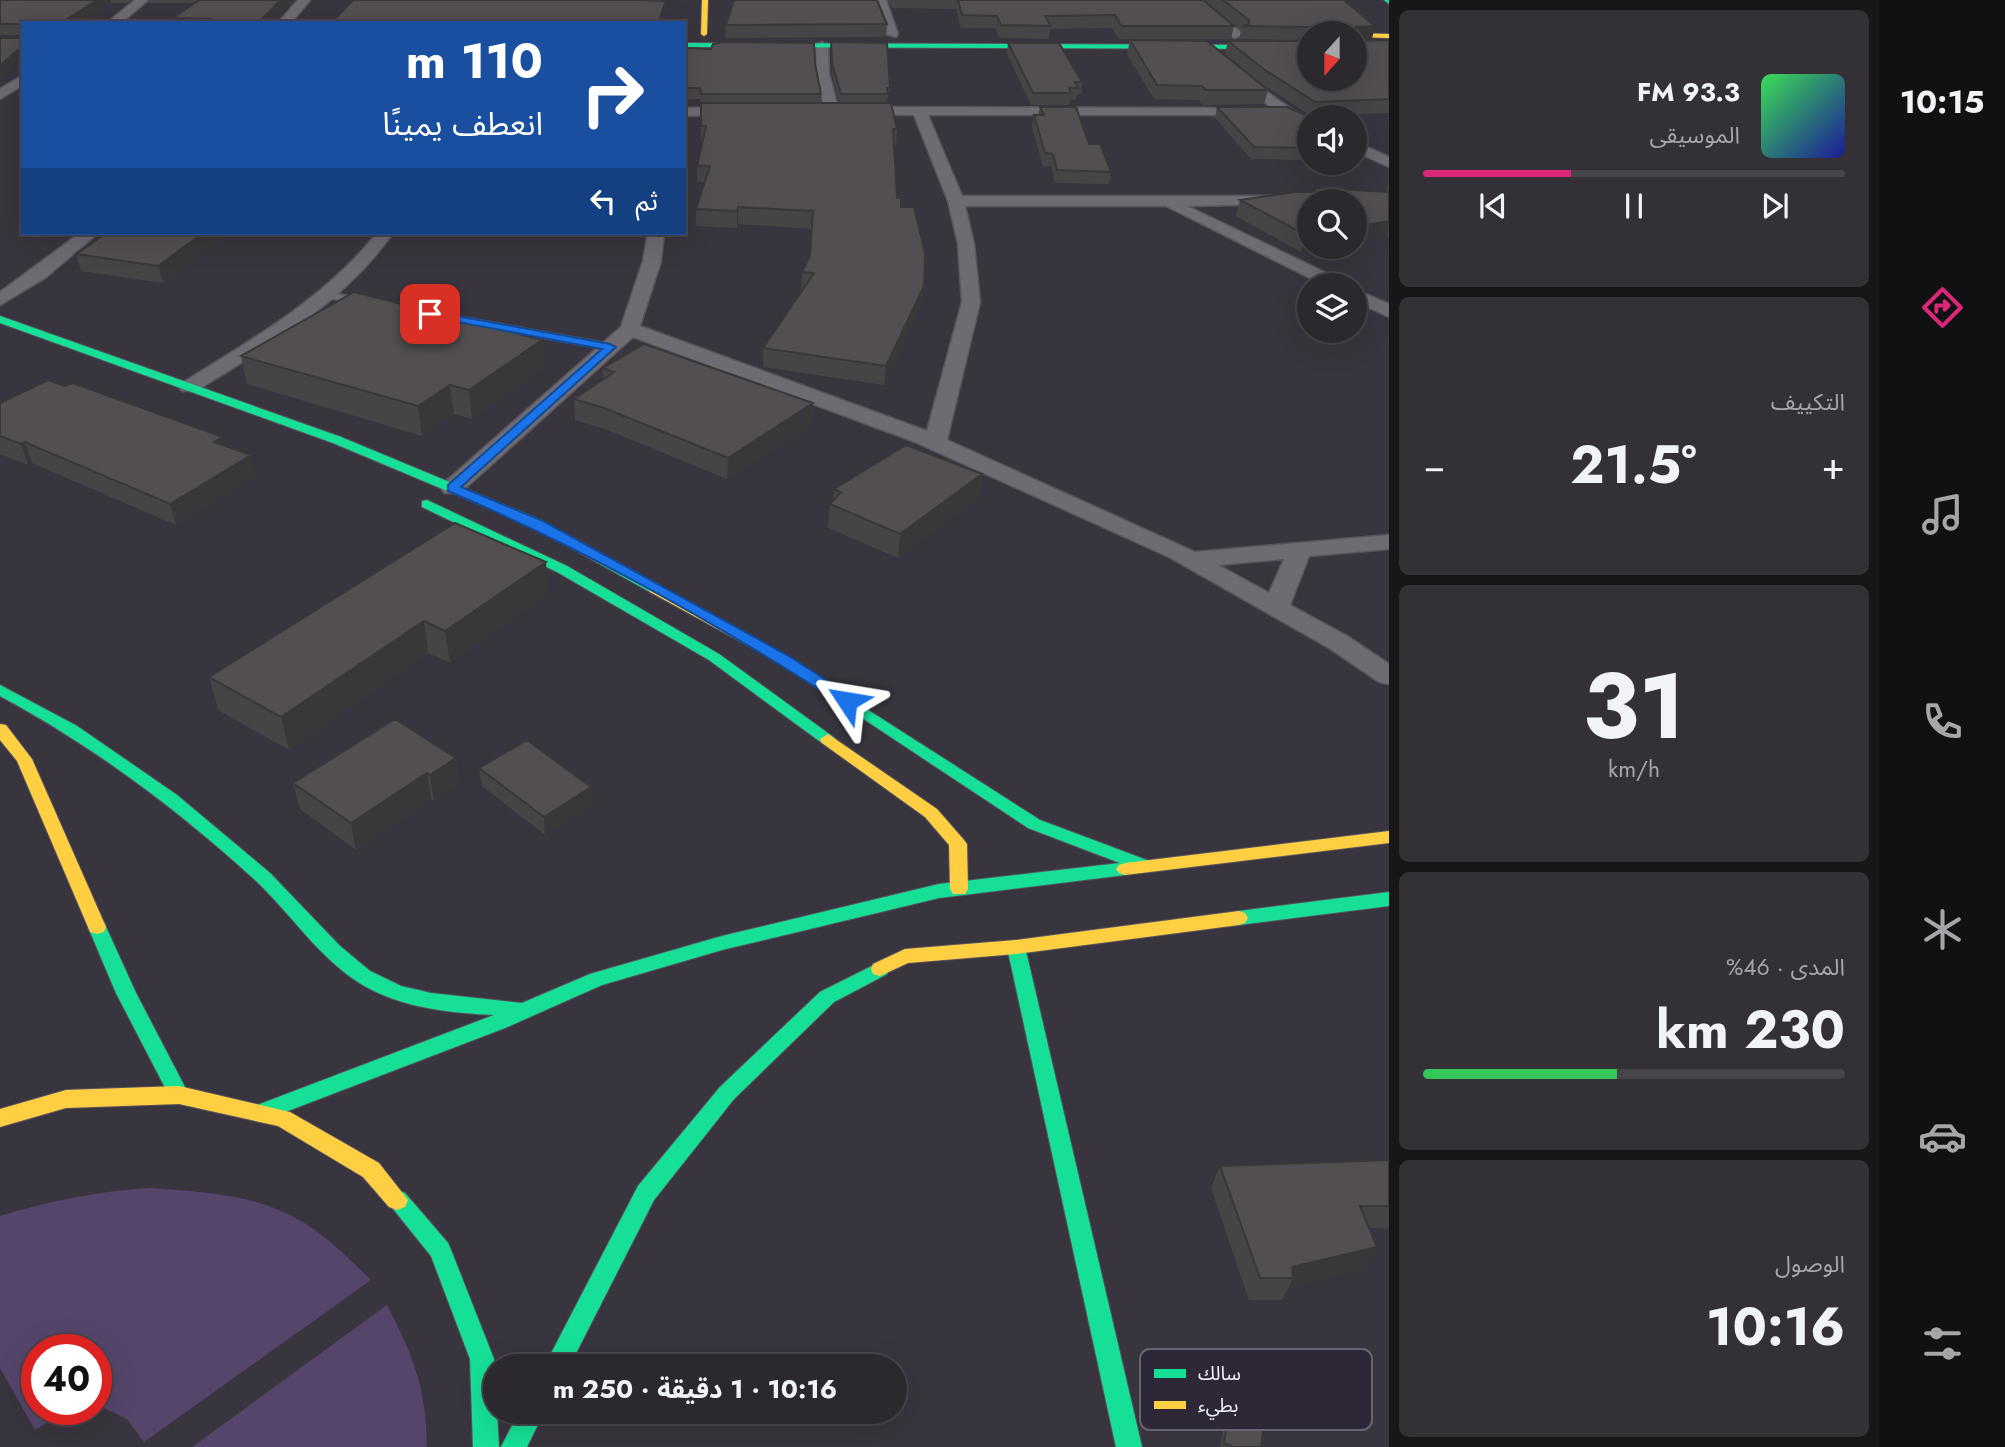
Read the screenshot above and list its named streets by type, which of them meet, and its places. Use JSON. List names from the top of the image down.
{
  "legend": ["سالك", "بطيء"],
  "north": "bottom",
  "page": {
    "tabs": "10:15",
    "turn": ["110 m", "انعطف يمينًا"],
    "song": ["93.3 FM", "الموسيقى"],
    "then": "ثم",
    "tile": [
      "التكييف",
      ["31", "km/h"],
      ["المدى · 46%", "230 km"],
      ["الوصول", "10:16"]
    ],
    "heat": ["−", "21.5°", "+"],
    "limit": "40",
    "trip": "10:16 · 1 دقيقة · 250 m"
  }
}
